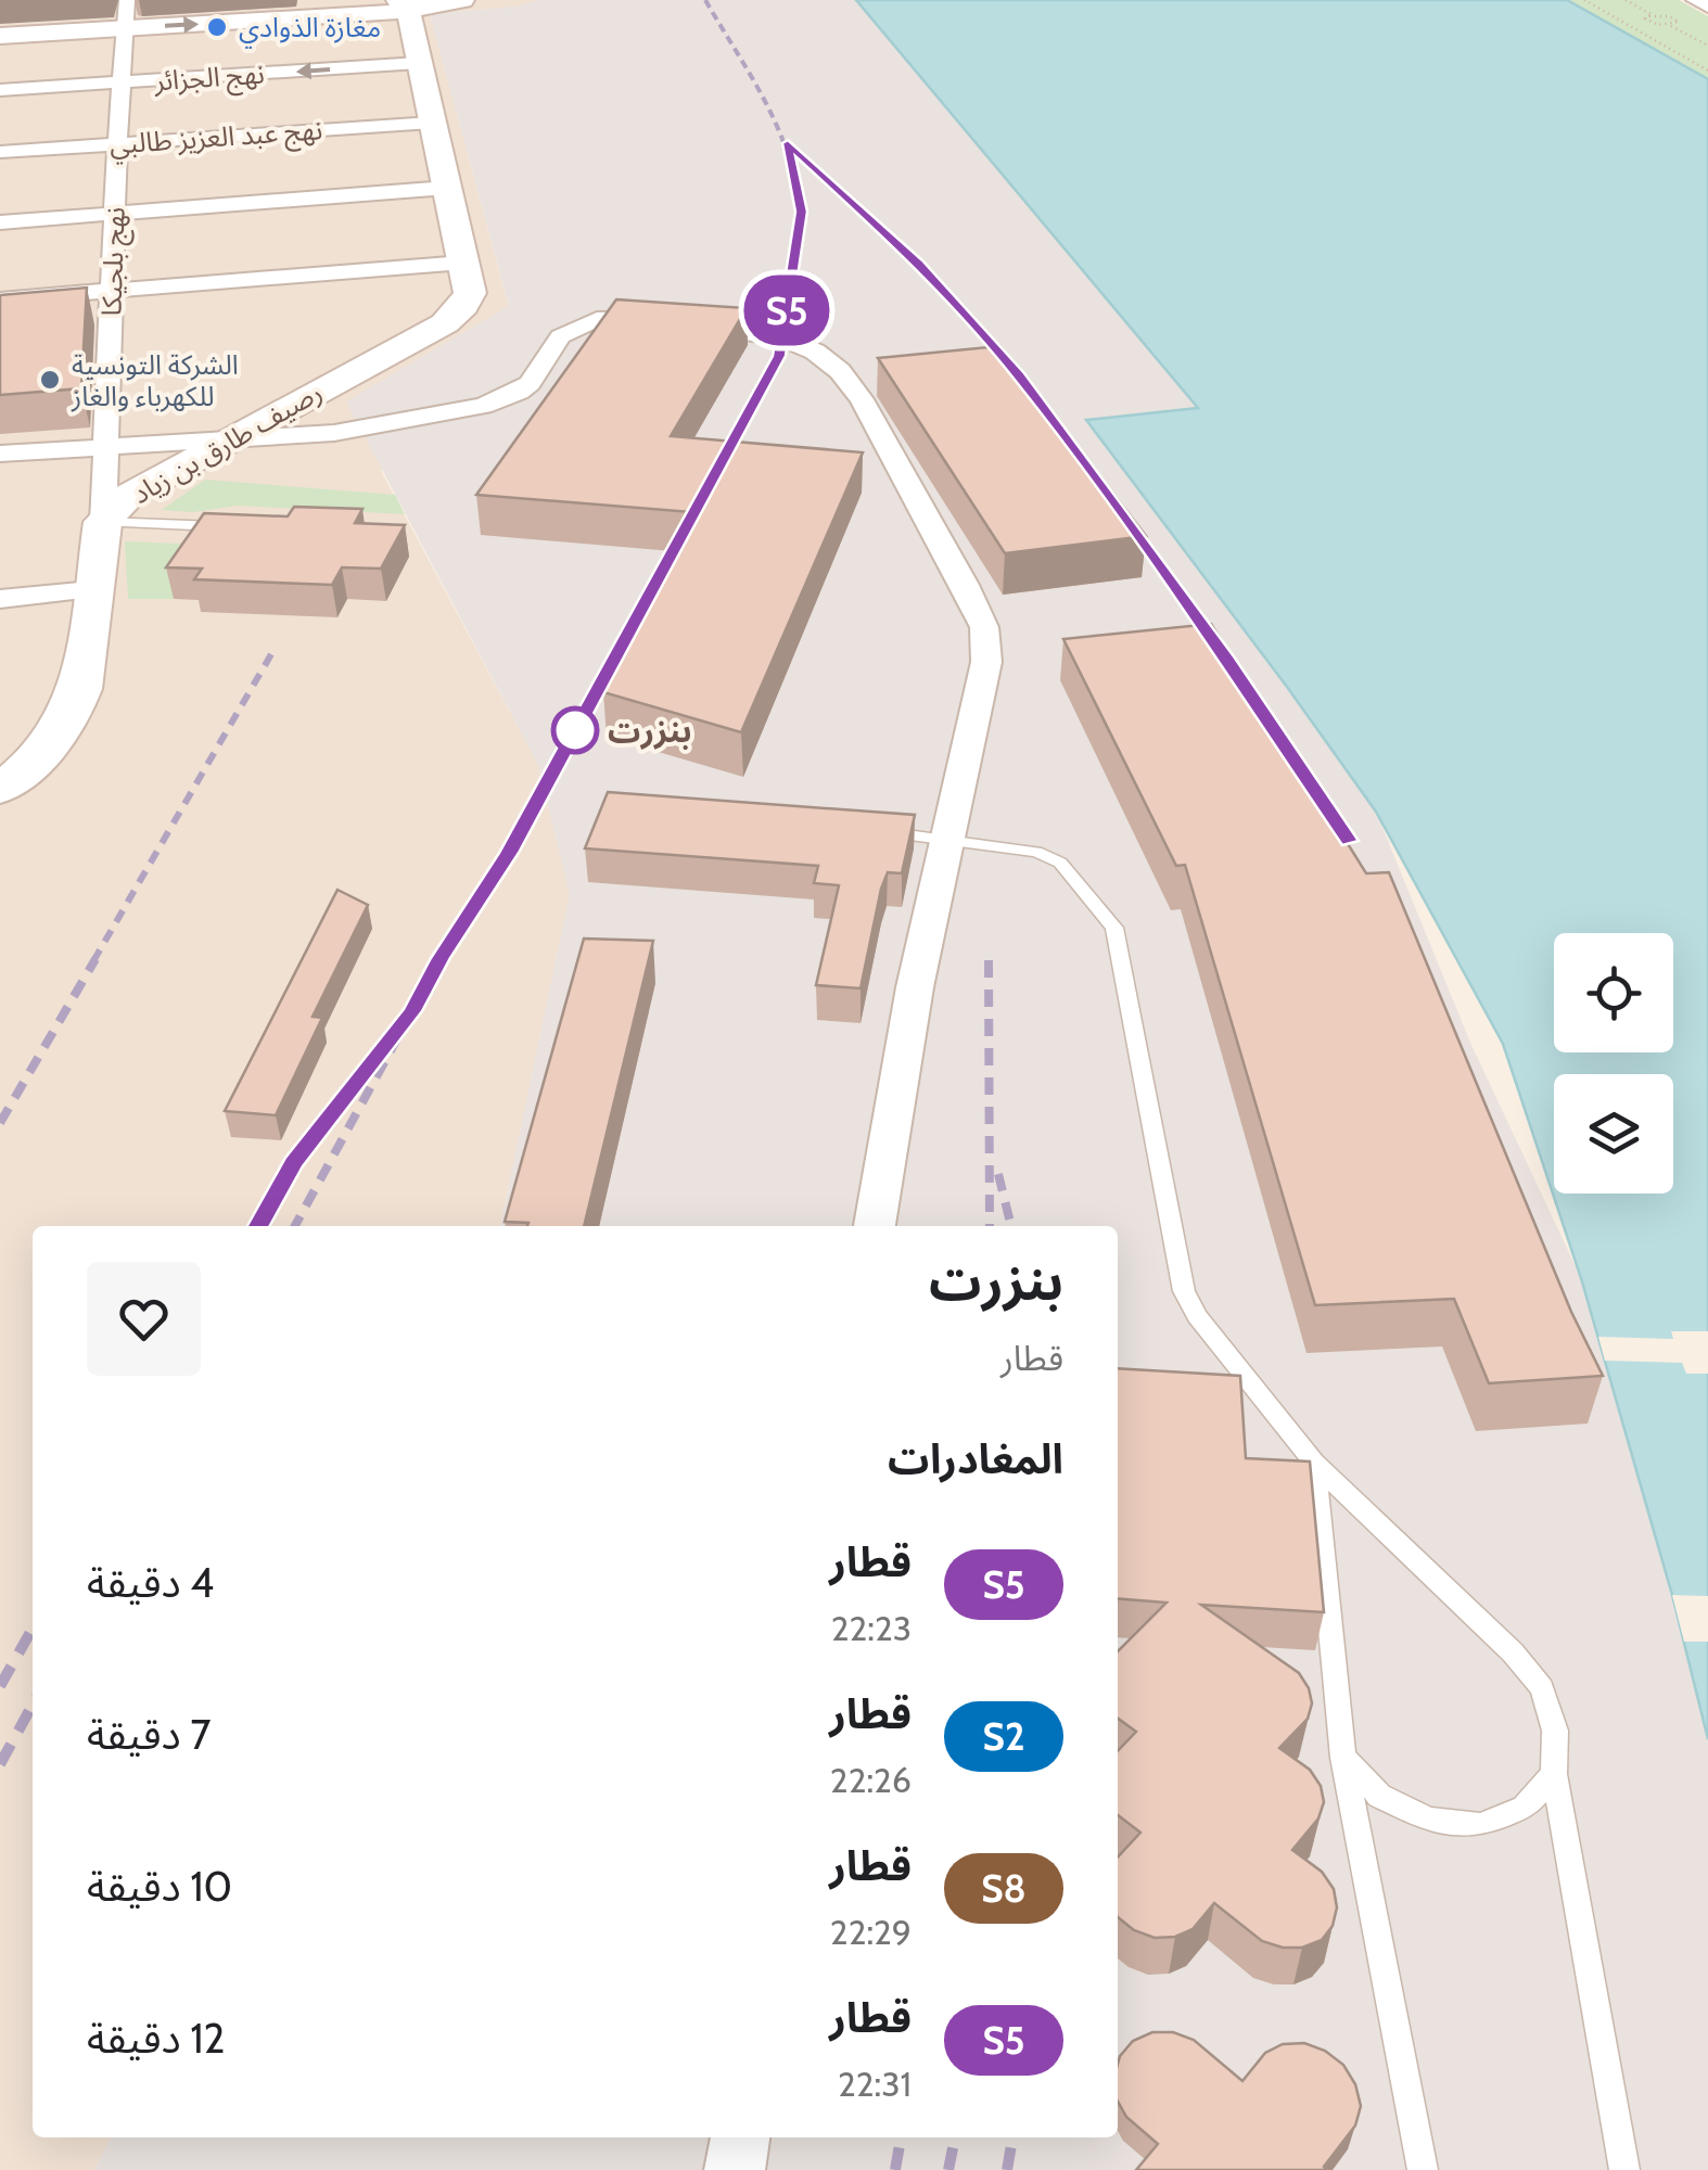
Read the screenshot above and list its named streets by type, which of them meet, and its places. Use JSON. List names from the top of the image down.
{
  "streets": {
    "main road": ["رصيف طارق بن زياد"],
    "street": ["نهج الجزائر", "نهج عبد العزيز طالبي", "نهج بلجيكا"]
  },
  "crossings": [
    ["نهج الجزائر", "نهج بلجيكا"],
    ["نهج الجزائر", "رصيف طارق بن زياد"],
    ["نهج عبد العزيز طالبي", "نهج بلجيكا"],
    ["نهج عبد العزيز طالبي", "رصيف طارق بن زياد"],
    ["نهج بلجيكا", "رصيف طارق بن زياد"]
  ],
  "places": ["مغازة الذوادي", "الشركة التونسية للكهرباء والغاز", "بنزرت"],
  "page": {
    "on_map": "S5",
    "heading": [
      ["بنزرت", "قطار"],
      "المغادرات"
    ],
    "list": [
      {
        "mark": "S5",
        "name": "قطار",
        "note": "22:23",
        "value": "4 دقيقة"
      },
      {
        "mark": "S2",
        "name": "قطار",
        "note": "22:26",
        "value": "7 دقيقة"
      },
      {
        "mark": "S8",
        "name": "قطار",
        "note": "22:29",
        "value": "10 دقيقة"
      },
      {
        "mark": "S5",
        "name": "قطار",
        "note": "22:31",
        "value": "12 دقيقة"
      }
    ]
  }
}
